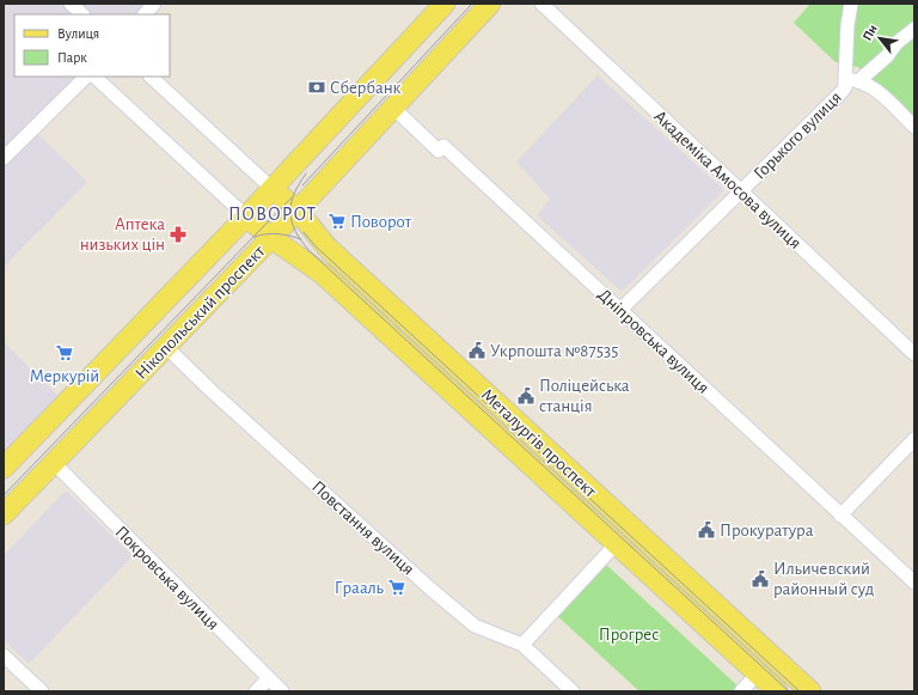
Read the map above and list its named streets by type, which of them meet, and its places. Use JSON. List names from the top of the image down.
{
  "streets": {
    "main road": ["Нікопольський проспект", "Металургів проспект"],
    "street": [
      "Горького вулиця",
      "Академіка Амосова вулиця",
      "Дніпровська вулиця",
      "Повстання вулиця",
      "Покровська вулиця"
    ]
  },
  "crossings": [
    ["Горького вулиця", "Академіка Амосова вулиця"],
    ["Горького вулиця", "Дніпровська вулиця"],
    ["Нікопольський проспект", "Дніпровська вулиця"],
    ["Нікопольський проспект", "Металургів проспект"],
    ["Нікопольський проспект", "Повстання вулиця"],
    ["Нікопольський проспект", "Покровська вулиця"]
  ],
  "districts": ["ПОВОРОТ"],
  "parks": ["Прогрес"],
  "places": {
    "bank": ["Сбербанк"],
    "supermarket": ["Поворот", "Меркурій", "Грааль"],
    "pharmacy": ["Аптека низьких цін"],
    "public building": [
      "Укрпошта №87535",
      "Поліцейська станція",
      "Прокуратура",
      "Ильичевский районный суд"
    ]
  },
  "legend": ["Вулиця", "Парк"],
  "north": "top left"
}
